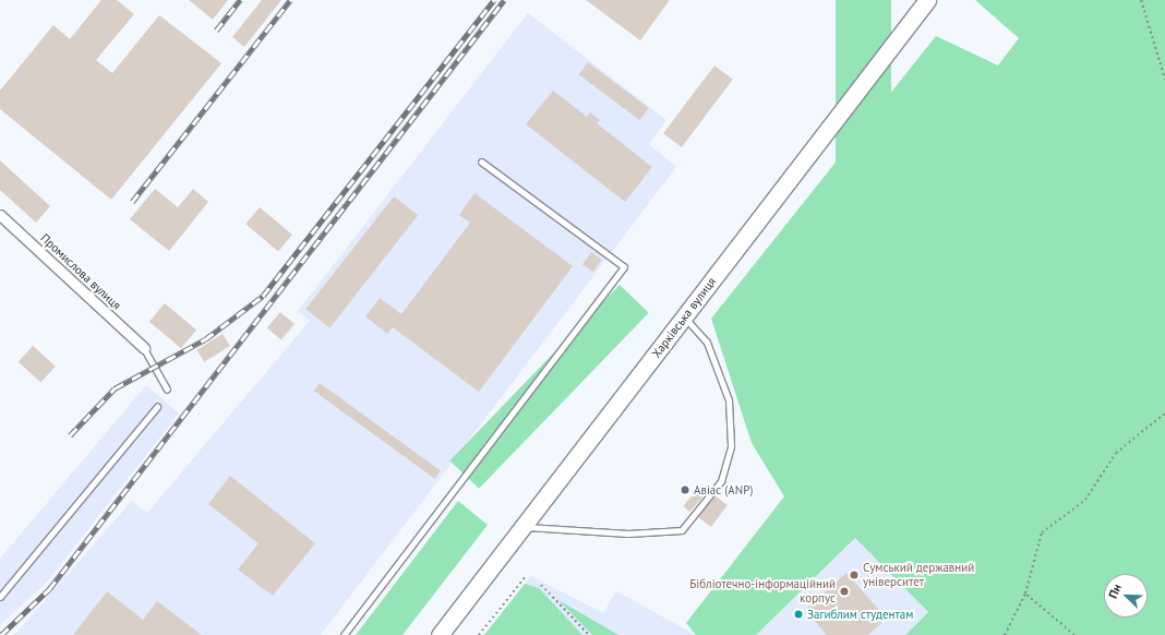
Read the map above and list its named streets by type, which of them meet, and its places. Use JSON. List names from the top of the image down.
{
  "streets": {
    "main road": ["Харківська вулиця"],
    "street": ["Промислова вулиця"]
  },
  "places": [
    "Авіас (ANP)",
    "Сумський державний університет",
    "Бібліотечно-інформаційний корпус",
    "Загиблим студентам"
  ],
  "north": "top left"
}
